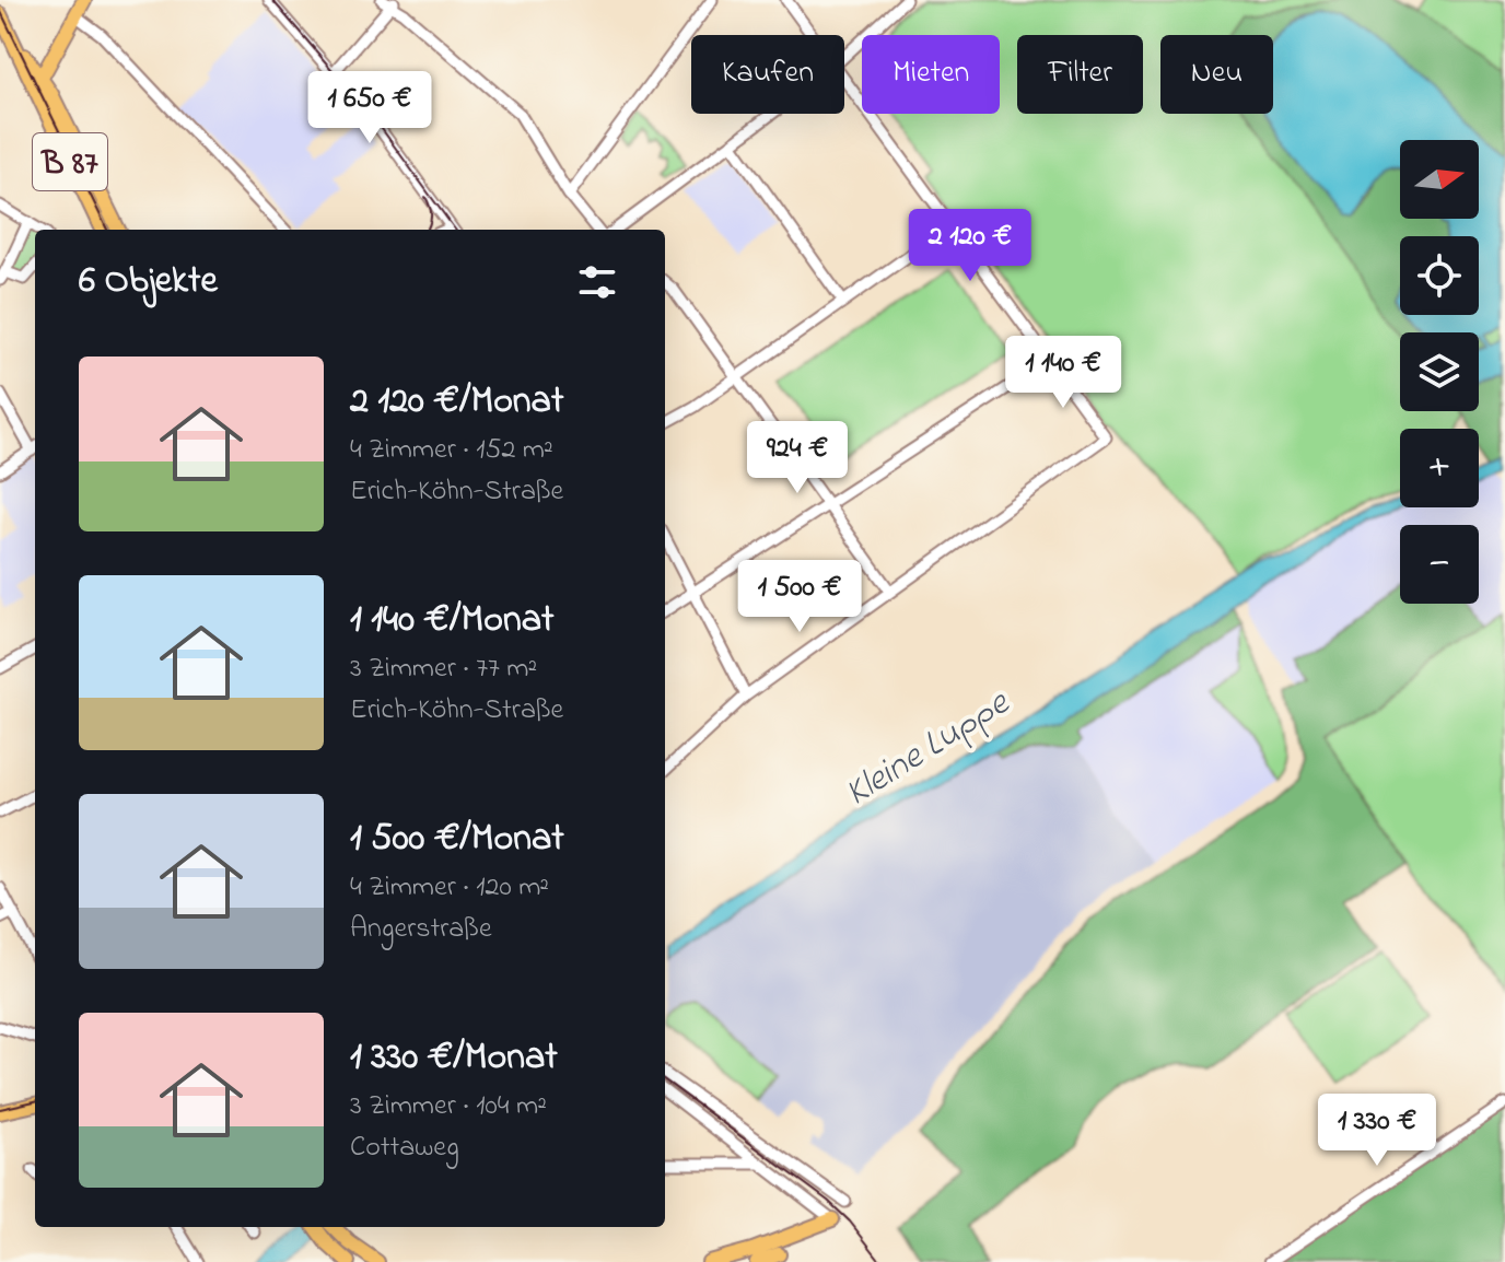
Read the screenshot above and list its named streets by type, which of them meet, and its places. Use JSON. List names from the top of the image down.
{
  "streets": {
    "main road": ["B 87"]
  },
  "water": ["Kleine Luppe"],
  "north": "right",
  "page": {
    "chip": [
      "Kaufen",
      "Mieten",
      "Filter",
      "Neu"
    ],
    "price": [
      "1 650 €",
      "2 120 €",
      "1 140 €",
      "924 €",
      "1 500 €",
      "1 330 €"
    ],
    "map_buttons": ["+", "−"],
    "heading": "6 Objekte",
    "list": [
      {
        "name": "2 120 €/Monat",
        "note": "4 Zimmer · 152 m² · Erich-Köhn-Straße"
      },
      {
        "name": "1 140 €/Monat",
        "note": "3 Zimmer · 77 m² · Erich-Köhn-Straße"
      },
      {
        "name": "1 500 €/Monat",
        "note": "4 Zimmer · 120 m² · Angerstraße"
      },
      {
        "name": "1 330 €/Monat",
        "note": "3 Zimmer · 104 m² · Cottaweg"
      }
    ]
  }
}
